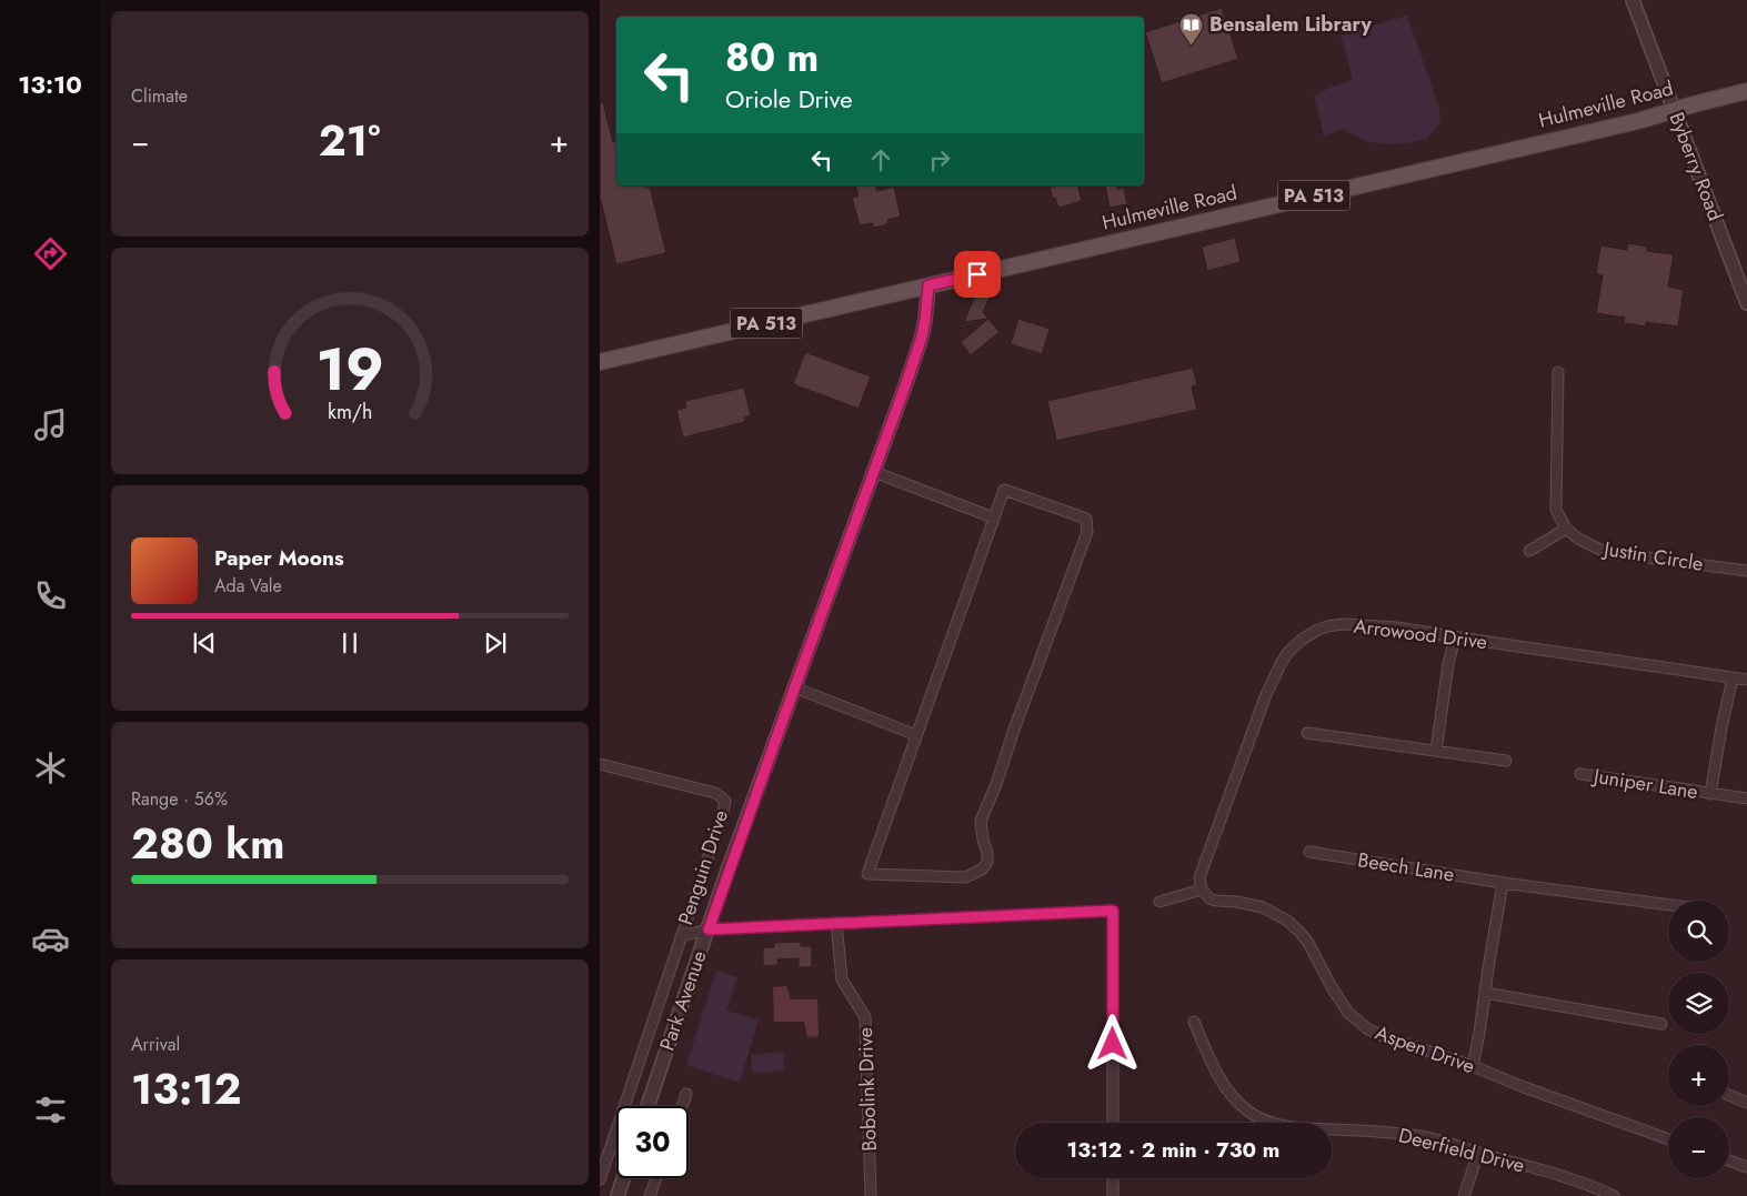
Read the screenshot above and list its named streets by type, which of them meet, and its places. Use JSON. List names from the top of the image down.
{
  "streets": {
    "main road": ["Hulmeville Road", "PA 513"],
    "street": [
      "Byberry Road",
      "Justin Circle",
      "Arrowood Drive",
      "Juniper Lane",
      "Penguin Drive",
      "Beech Lane",
      "Park Avenue",
      "Aspen Drive",
      "Bobolink Drive",
      "Deerfield Drive"
    ]
  },
  "crossings": [
    ["Hulmeville Road", "Byberry Road"],
    ["Hulmeville Road", "Park Avenue"],
    ["Arrowood Drive", "Juniper Lane"],
    ["Arrowood Drive", "Aspen Drive"],
    ["Penguin Drive", "Park Avenue"],
    ["Penguin Drive", "Bobolink Drive"]
  ],
  "places": {
    "library": ["Bensalem Library"]
  },
  "page": {
    "tabs": "13:10",
    "tile": [
      "Climate",
      ["Range · 56%", "280 km"],
      ["Arrival", "13:12"]
    ],
    "turn": ["80 m", "Oriole Drive"],
    "heat": ["−", "21°", "+"],
    "song": ["Paper Moons", "Ada Vale"],
    "map_buttons": ["+", "−"],
    "limit": "30",
    "trip": "13:12 · 2 min · 730 m",
    "gauge": ["19", "km/h"]
  }
}
